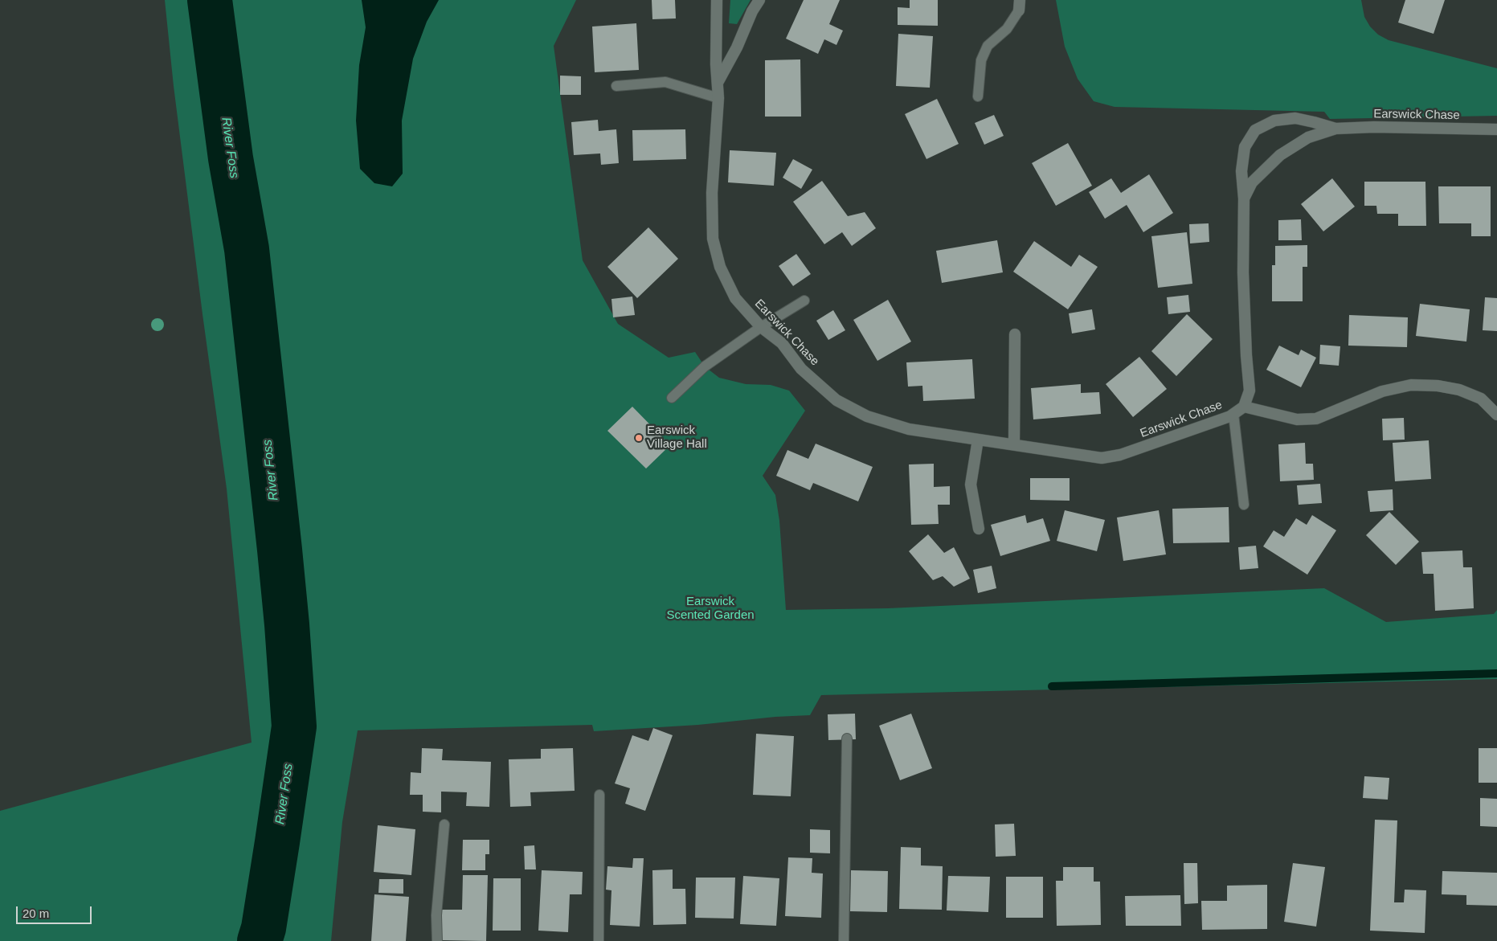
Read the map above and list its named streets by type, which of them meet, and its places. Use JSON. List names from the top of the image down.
{
  "streets": {
    "street": ["Earswick Chase"]
  },
  "water": ["River Foss"],
  "parks": ["Earswick Scented Garden"],
  "places": ["Earswick Village Hall"],
  "scale_bar": "20 m"
}
